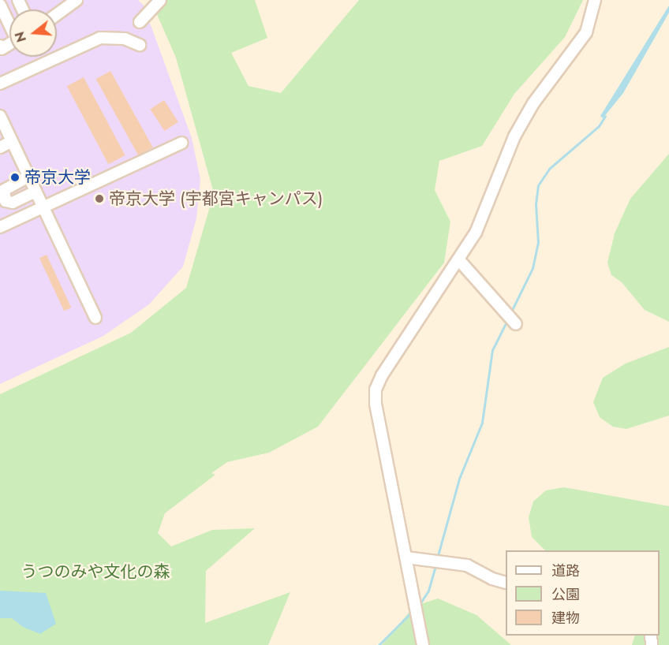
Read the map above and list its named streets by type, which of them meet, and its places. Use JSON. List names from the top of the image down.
{
  "parks": ["うつのみや文化の森"],
  "places": ["帝京大学", "帝京大学 (宇都宮キャンパス)"],
  "legend": ["道路", "公園", "建物"],
  "north": "left"
}
